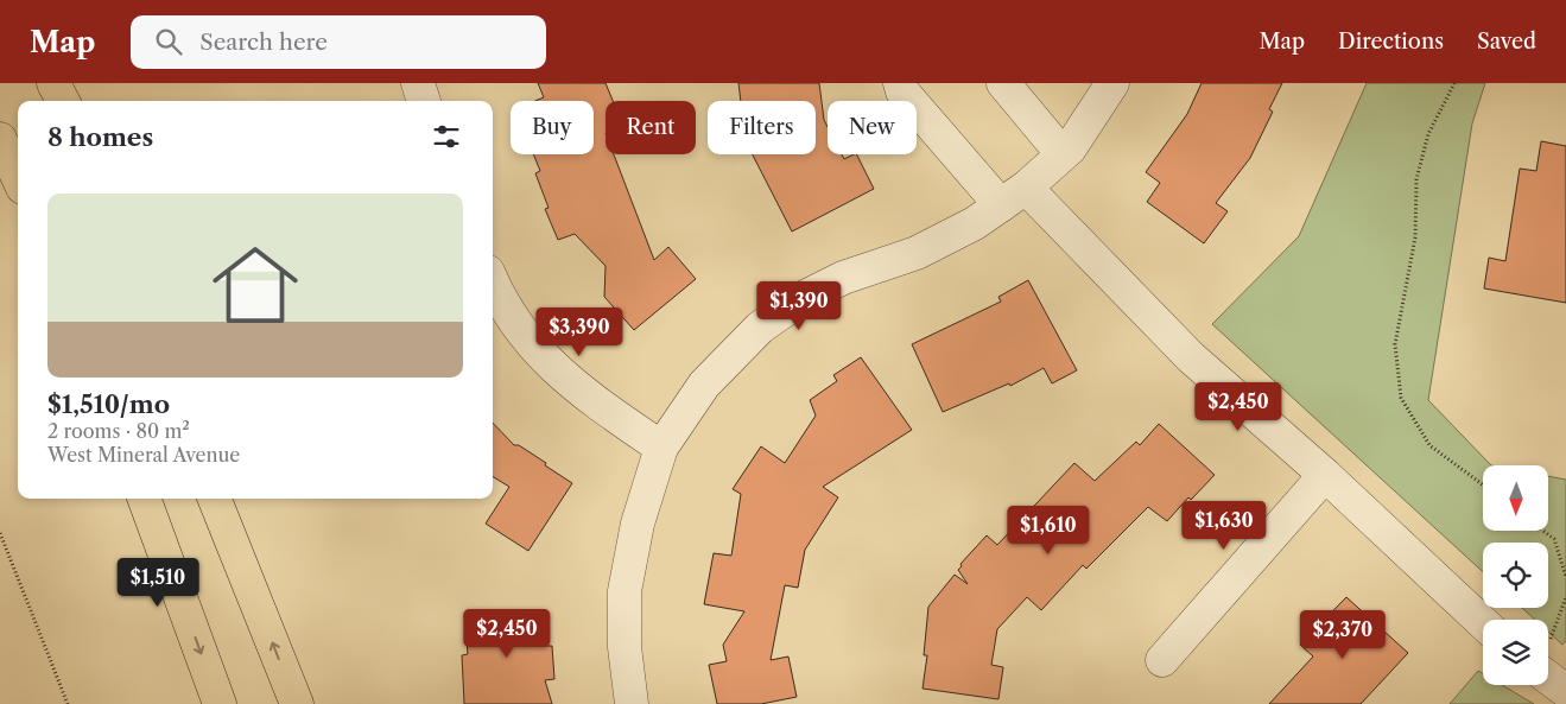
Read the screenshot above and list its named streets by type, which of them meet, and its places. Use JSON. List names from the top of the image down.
{
  "north": "bottom",
  "page": {
    "header": "Map",
    "search": "Search here",
    "nav": ["Map", "Directions", "Saved"],
    "chip": [
      "Buy",
      "Rent",
      "Filters",
      "New"
    ],
    "heading": "8 homes",
    "list": [
      {
        "name": "$1,510/mo",
        "note": "2 rooms · 80 m² · West Mineral Avenue"
      }
    ],
    "price": [
      "$1,390",
      "$3,390",
      "$2,450",
      "$1,630",
      "$1,610",
      "$1,510",
      "$2,450",
      "$2,370"
    ]
  }
}
